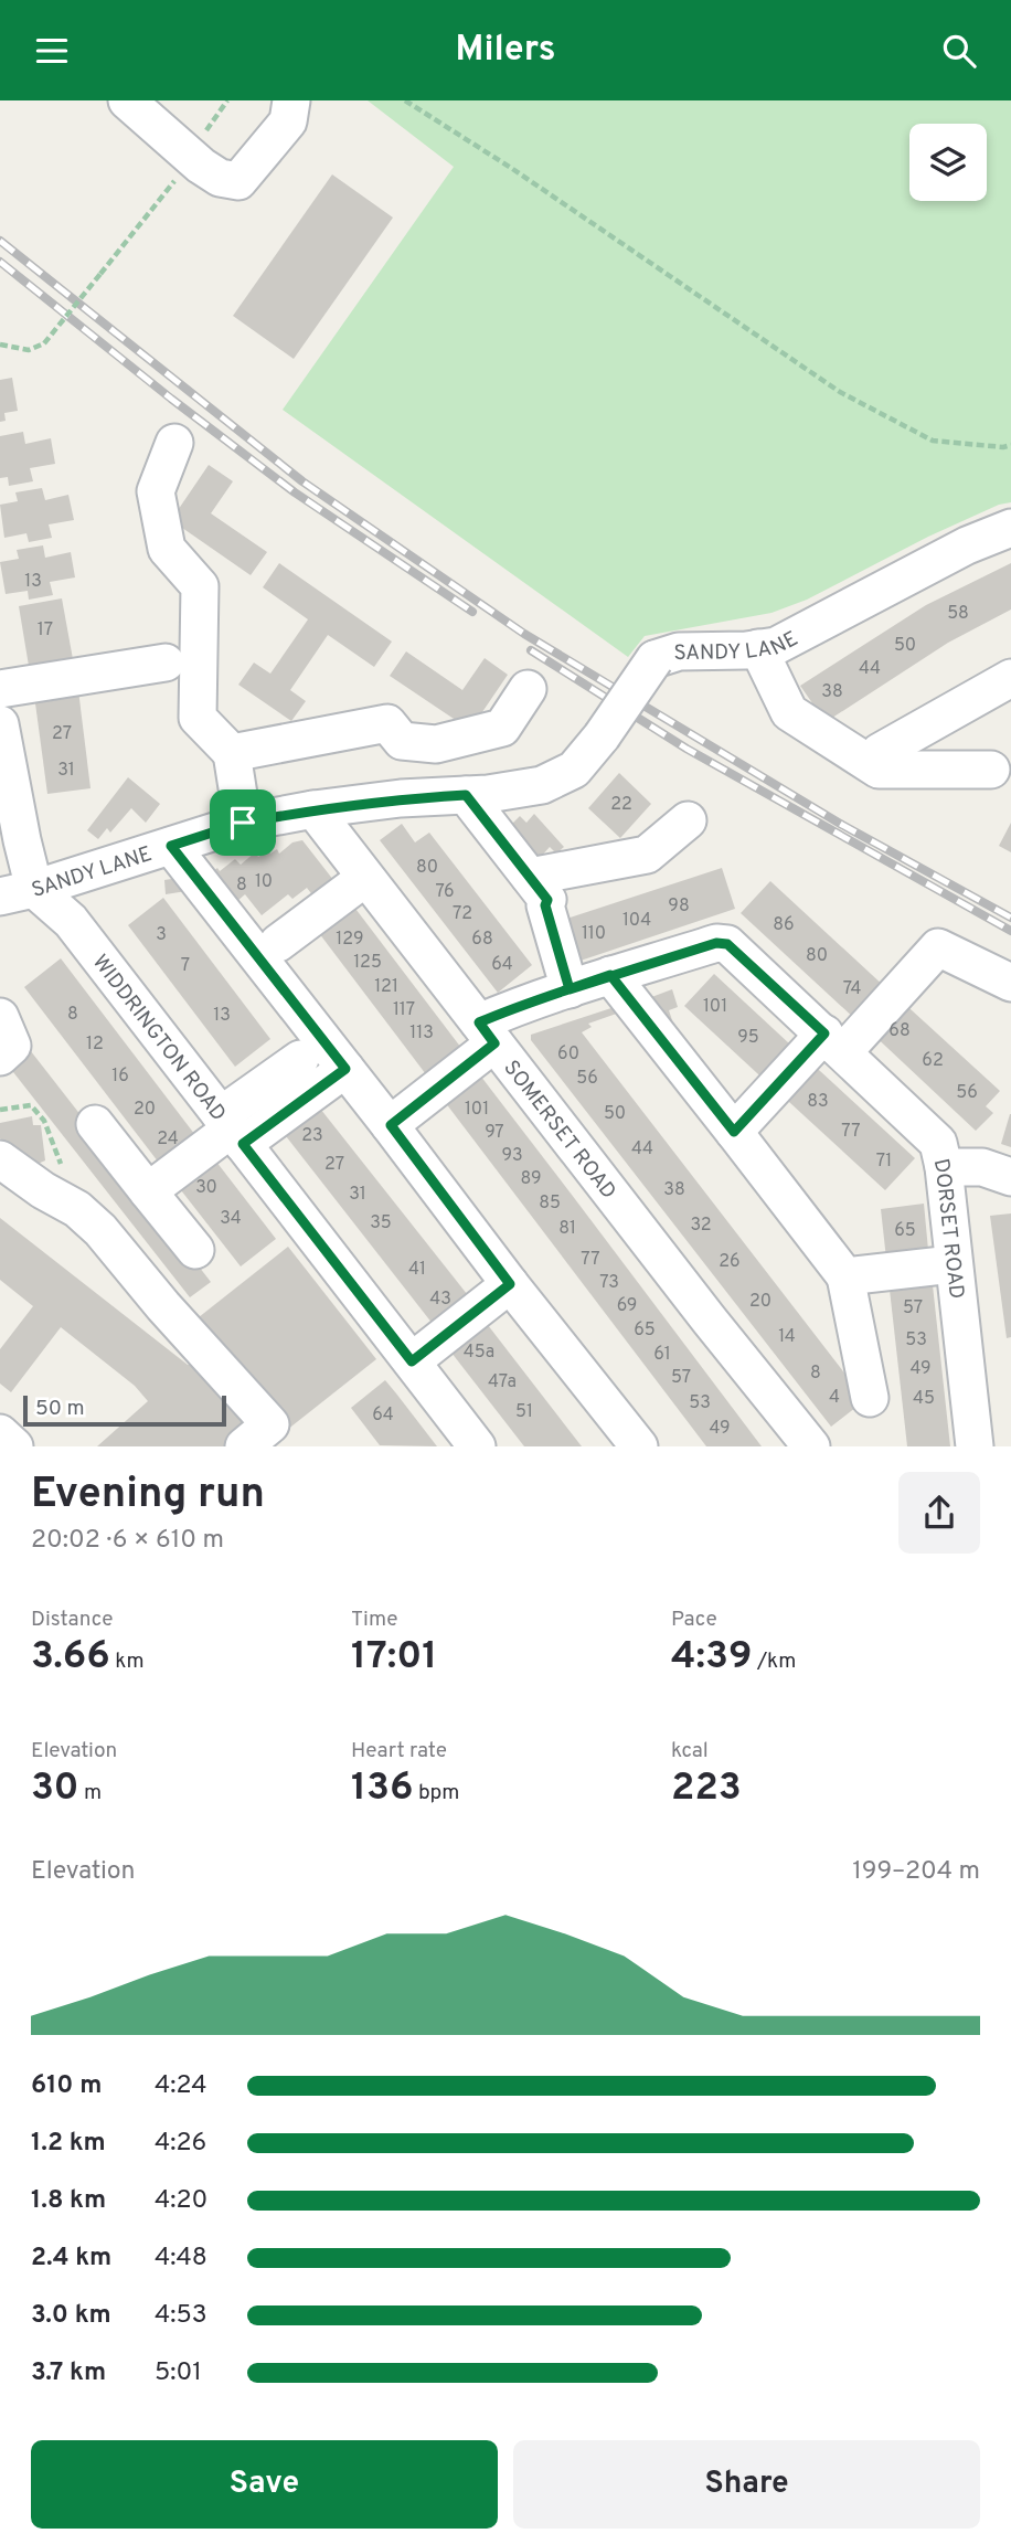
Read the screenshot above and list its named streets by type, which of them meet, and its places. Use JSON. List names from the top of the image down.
{
  "streets": {
    "street": [
      "SANDY LANE",
      "WIDDRINGTON ROAD",
      "SOMERSET ROAD",
      "DORSET ROAD"
    ]
  },
  "crossings": [
    ["SANDY LANE", "WIDDRINGTON ROAD"],
    ["SANDY LANE", "SOMERSET ROAD"],
    ["SOMERSET ROAD", "DORSET ROAD"]
  ],
  "house_numbers": [
    "13",
    "58",
    "17",
    "50",
    "44",
    "38",
    "27",
    "31",
    "22",
    "80",
    "10",
    "8",
    "76",
    "98",
    "72",
    "104",
    "86",
    "110",
    "3",
    "129",
    "68",
    "80",
    "125",
    "64",
    "7",
    "121",
    "74",
    "101",
    "117",
    "8",
    "13",
    "68",
    "113",
    "95",
    "12",
    "60",
    "62",
    "16",
    "56",
    "56",
    "83",
    "20",
    "101",
    "50",
    "77",
    "97",
    "23",
    "24",
    "44",
    "93",
    "71",
    "27",
    "89",
    "30",
    "38",
    "31",
    "85",
    "34",
    "35",
    "32",
    "81",
    "65",
    "77",
    "26",
    "41",
    "73",
    "43",
    "20",
    "69",
    "57",
    "65",
    "14",
    "53",
    "45a",
    "61",
    "49",
    "8",
    "57",
    "47a",
    "4",
    "45",
    "53",
    "51",
    "64",
    "49"
  ],
  "scale_bar": "50 m",
  "page": {
    "header": "Milers",
    "scale": "50 m",
    "heading": ["Evening run", "20:02 · 6 × 610 m"],
    "stats": [
      ["Distance", "3.66 km"],
      ["Time", "17:01"],
      ["Pace", "4:39 /km"],
      ["Elevation", "30 m"],
      ["Heart rate", "136 bpm"],
      ["kcal", "223"]
    ],
    "chart": ["Elevation", "199–204 m"],
    "list": [
      {
        "name": "610 m",
        "note": "4:24"
      },
      {
        "name": "1.2 km",
        "note": "4:26"
      },
      {
        "name": "1.8 km",
        "note": "4:20"
      },
      {
        "name": "2.4 km",
        "note": "4:48"
      },
      {
        "name": "3.0 km",
        "note": "4:53"
      },
      {
        "name": "3.7 km",
        "note": "5:01"
      }
    ],
    "buttons": ["Save", "Share"]
  }
}
